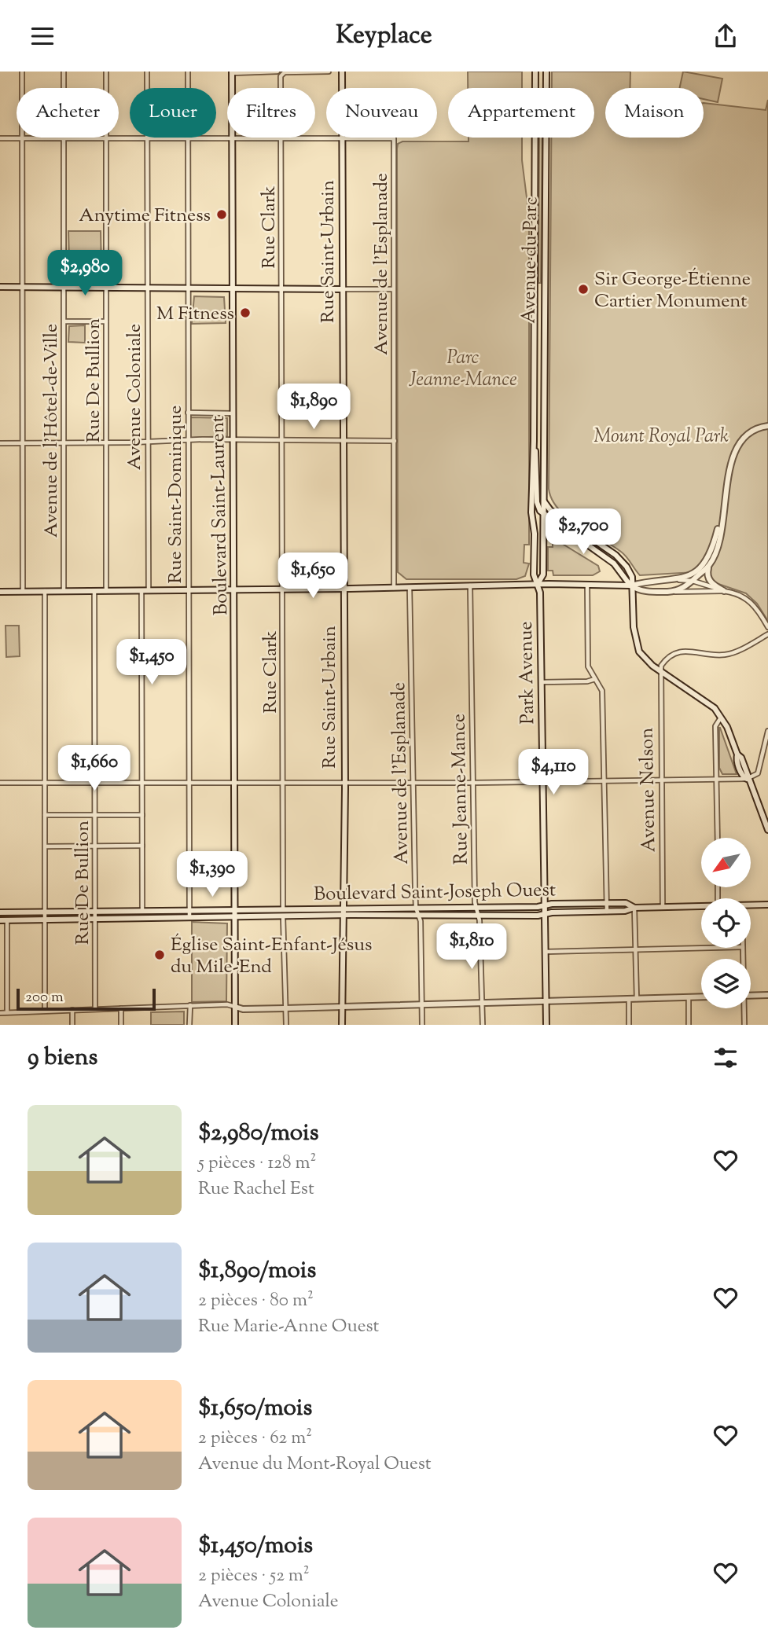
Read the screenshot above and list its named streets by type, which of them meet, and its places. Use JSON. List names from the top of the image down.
{
  "streets": {
    "main road": [
      "Rue Saint-Urbain",
      "Avenue du Parc",
      "Boulevard Saint-Laurent",
      "Park Avenue",
      "Boulevard Saint-Joseph Ouest"
    ],
    "street": [
      "Rue Clark",
      "Avenue de l'Esplanade",
      "Rue De Bullion",
      "Avenue Coloniale",
      "Avenue de l'Hôtel-de-Ville",
      "Rue Saint-Dominique",
      "Rue Jeanne-Mance",
      "Avenue Nelson"
    ]
  },
  "crossings": [
    ["Rue Clark", "Boulevard Saint-Joseph Ouest"],
    ["Rue Saint-Urbain", "Avenue de l'Esplanade"],
    ["Rue Saint-Urbain", "Boulevard Saint-Joseph Ouest"],
    ["Avenue du Parc", "Park Avenue"],
    ["Avenue de l'Esplanade", "Boulevard Saint-Joseph Ouest"],
    ["Rue De Bullion", "Boulevard Saint-Joseph Ouest"],
    ["Rue Saint-Dominique", "Boulevard Saint-Joseph Ouest"],
    ["Boulevard Saint-Laurent", "Boulevard Saint-Joseph Ouest"],
    ["Park Avenue", "Boulevard Saint-Joseph Ouest"],
    ["Rue Jeanne-Mance", "Boulevard Saint-Joseph Ouest"],
    ["Avenue Nelson", "Boulevard Saint-Joseph Ouest"]
  ],
  "parks": ["Parc Jeanne-Mance", "Mount Royal Park"],
  "places": [
    "Anytime Fitness",
    "Sir George-Étienne Cartier Monument",
    "M Fitness",
    "Église Saint-Enfant-Jésus du Mile-End"
  ],
  "scale_bar": "200 m",
  "north": "bottom left",
  "page": {
    "header": "Keyplace",
    "chip": [
      "Acheter",
      "Louer",
      "Filtres",
      "Nouveau",
      "Appartement",
      "Maison"
    ],
    "price": [
      "$2,980",
      "$1,890",
      "$2,700",
      "$1,650",
      "$1,450",
      "$1,660",
      "$4,110",
      "$1,390",
      "$1,810"
    ],
    "scale": "200 m",
    "heading": "9 biens",
    "list": [
      {
        "name": "$2,980/mois",
        "note": "5 pièces · 128 m² · Rue Rachel Est"
      },
      {
        "name": "$1,890/mois",
        "note": "2 pièces · 80 m² · Rue Marie-Anne Ouest"
      },
      {
        "name": "$1,650/mois",
        "note": "2 pièces · 62 m² · Avenue du Mont-Royal Ouest"
      },
      {
        "name": "$1,450/mois",
        "note": "2 pièces · 52 m² · Avenue Coloniale"
      }
    ]
  }
}
